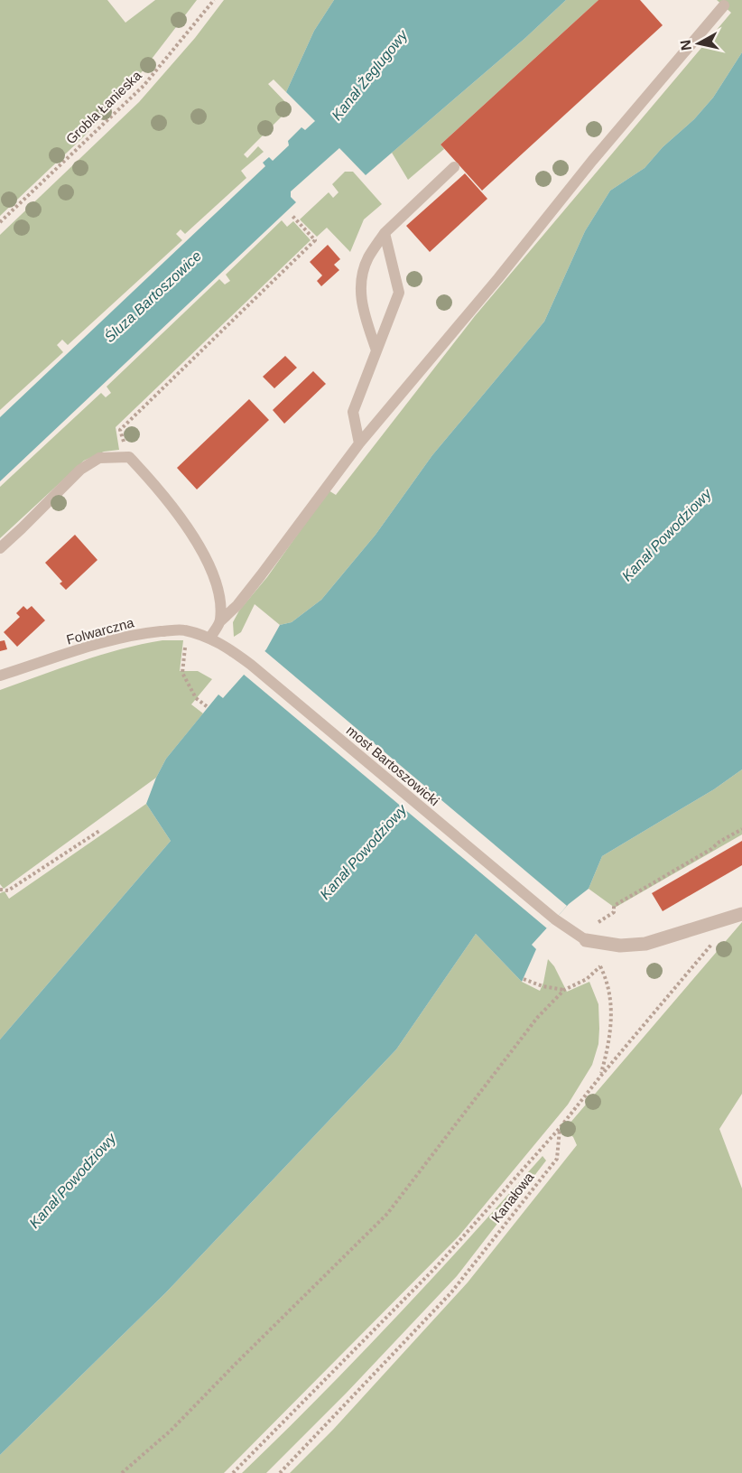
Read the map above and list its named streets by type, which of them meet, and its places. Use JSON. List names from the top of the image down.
{
  "streets": {
    "lane": ["Folwarczna", "most Bartoszowicki"],
    "path": ["Grobla Łanieska", "Kanałowa"]
  },
  "crossings": [
    ["Folwarczna", "most Bartoszowicki"]
  ],
  "water": ["Kanał Żeglugowy", "Śluza Bartoszowice", "Kanał Powodziowy"],
  "north": "left"
}
